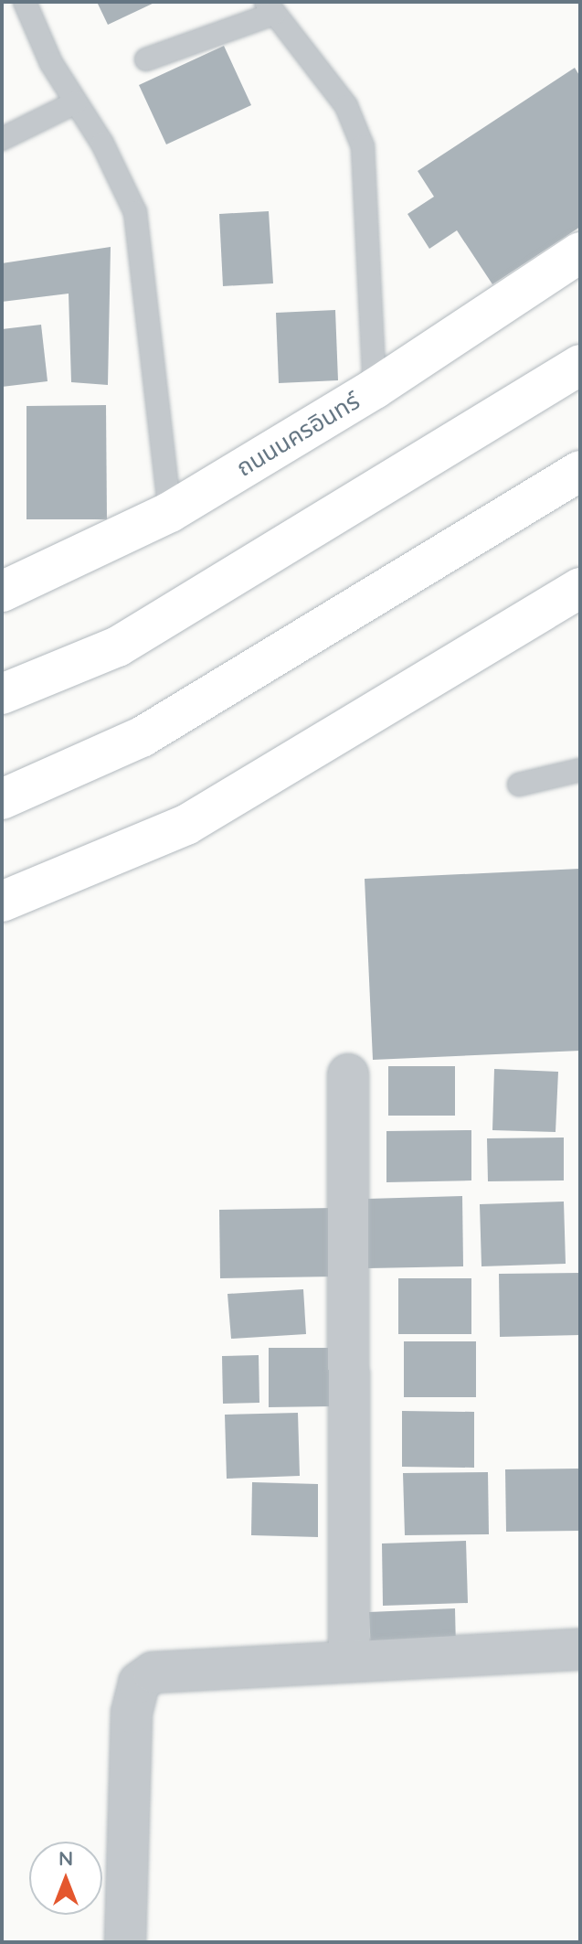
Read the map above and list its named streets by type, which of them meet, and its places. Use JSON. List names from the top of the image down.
{
  "streets": {
    "main road": ["ถนนนครอินทร์"]
  },
  "north": "top"
}
